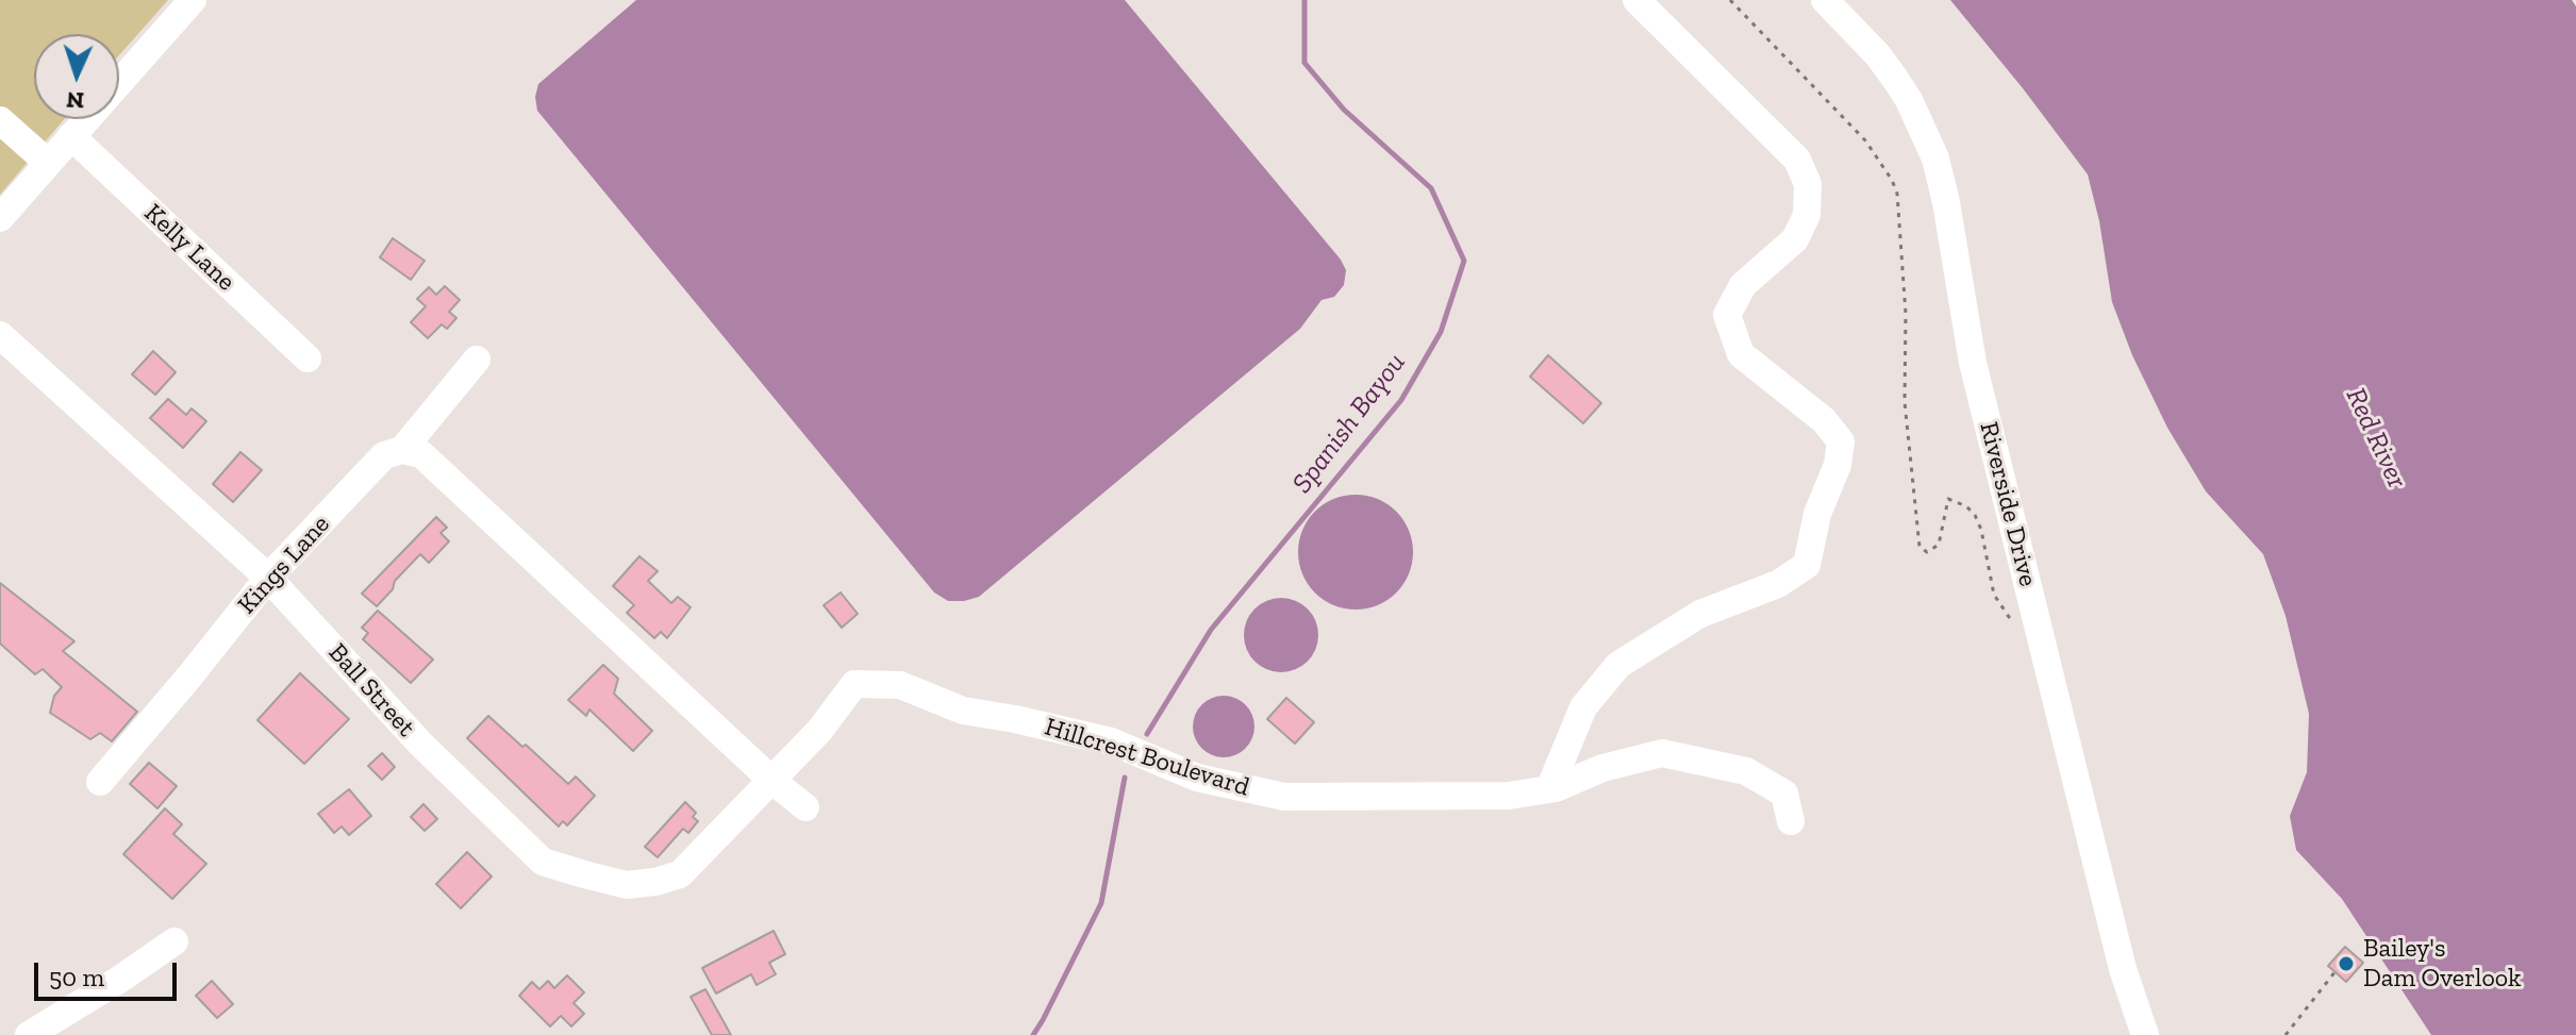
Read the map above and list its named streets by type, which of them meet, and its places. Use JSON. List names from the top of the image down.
{
  "streets": {
    "street": [
      "Kelly Lane",
      "Riverside Drive",
      "Kings Lane",
      "Ball Street",
      "Hillcrest Boulevard"
    ]
  },
  "crossings": [
    ["Kings Lane", "Ball Street"],
    ["Ball Street", "Hillcrest Boulevard"]
  ],
  "water": ["Spanish Bayou", "Red River"],
  "places": ["Bailey's Dam Overlook"],
  "scale_bar": "50 m",
  "north": "bottom"
}
